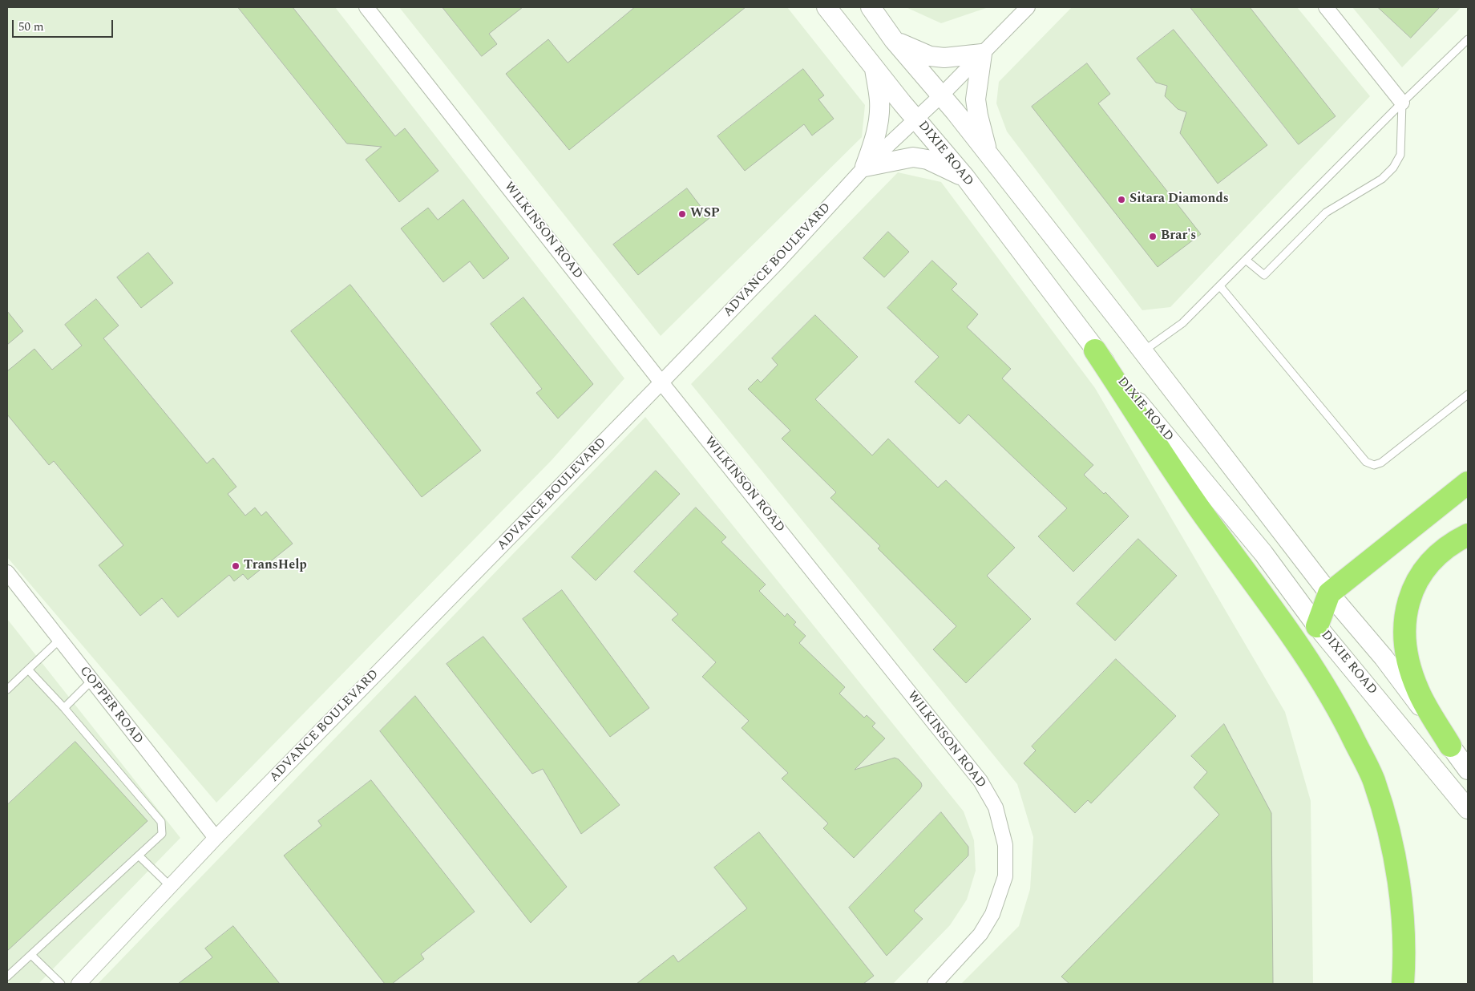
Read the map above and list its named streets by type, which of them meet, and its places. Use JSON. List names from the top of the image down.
{
  "streets": {
    "main road": ["DIXIE ROAD"],
    "street": ["WILKINSON ROAD", "ADVANCE BOULEVARD", "COPPER ROAD"]
  },
  "crossings": [
    ["DIXIE ROAD", "ADVANCE BOULEVARD"],
    ["WILKINSON ROAD", "ADVANCE BOULEVARD"],
    ["ADVANCE BOULEVARD", "COPPER ROAD"]
  ],
  "places": [
    "Sitara Diamonds",
    "WSP",
    "Brar's",
    "TransHelp"
  ],
  "scale_bar": "50 m"
}
